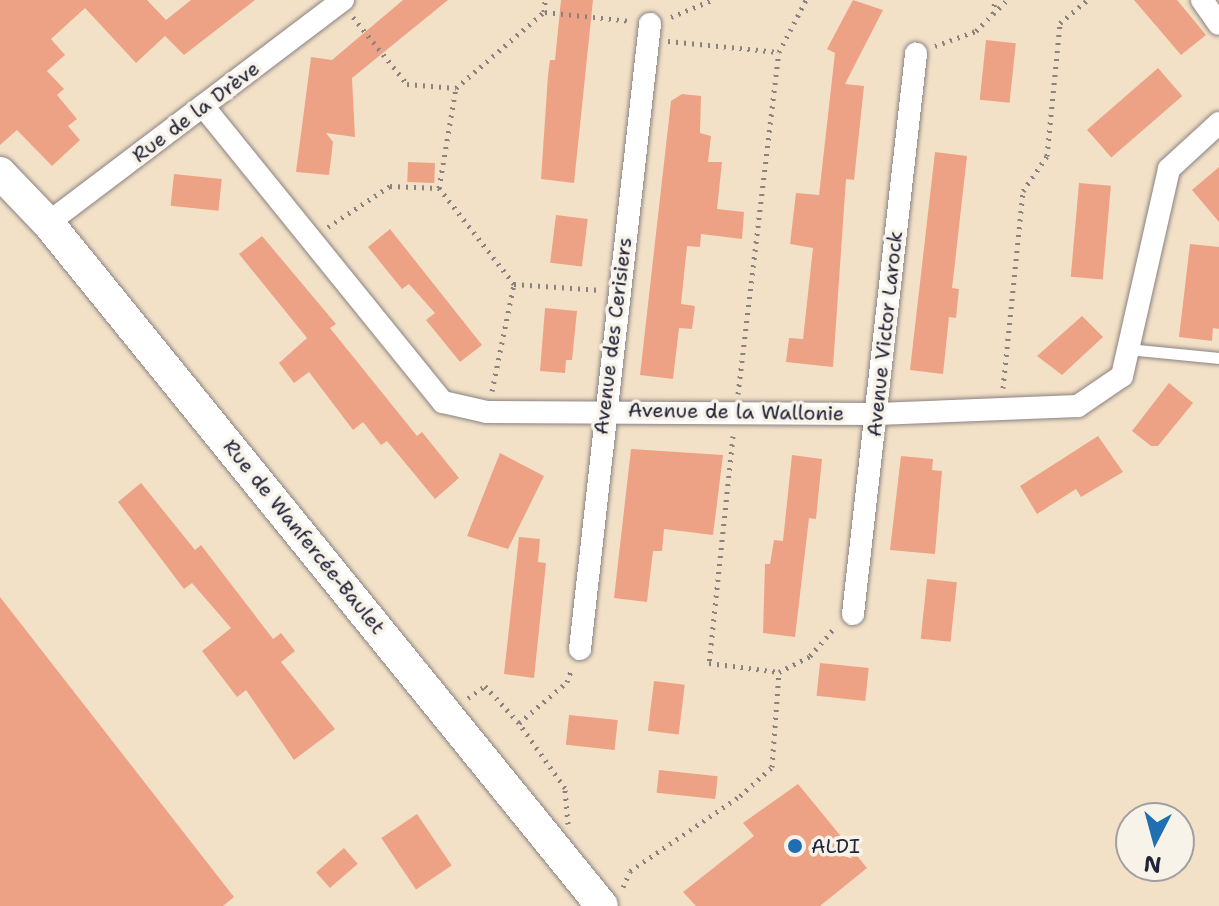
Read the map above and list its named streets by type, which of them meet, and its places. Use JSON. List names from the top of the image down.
{
  "streets": {
    "main road": ["Rue de Wanfercée-Baulet"],
    "street": [
      "Rue de la Drève",
      "Avenue Victor Larock",
      "Avenue des Cerisiers",
      "Avenue de la Wallonie"
    ]
  },
  "crossings": [
    ["Rue de la Drève", "Avenue de la Wallonie"],
    ["Rue de la Drève", "Rue de Wanfercée-Baulet"],
    ["Avenue Victor Larock", "Avenue de la Wallonie"],
    ["Avenue des Cerisiers", "Avenue de la Wallonie"]
  ],
  "places": ["ALDI"],
  "north": "bottom"
}
